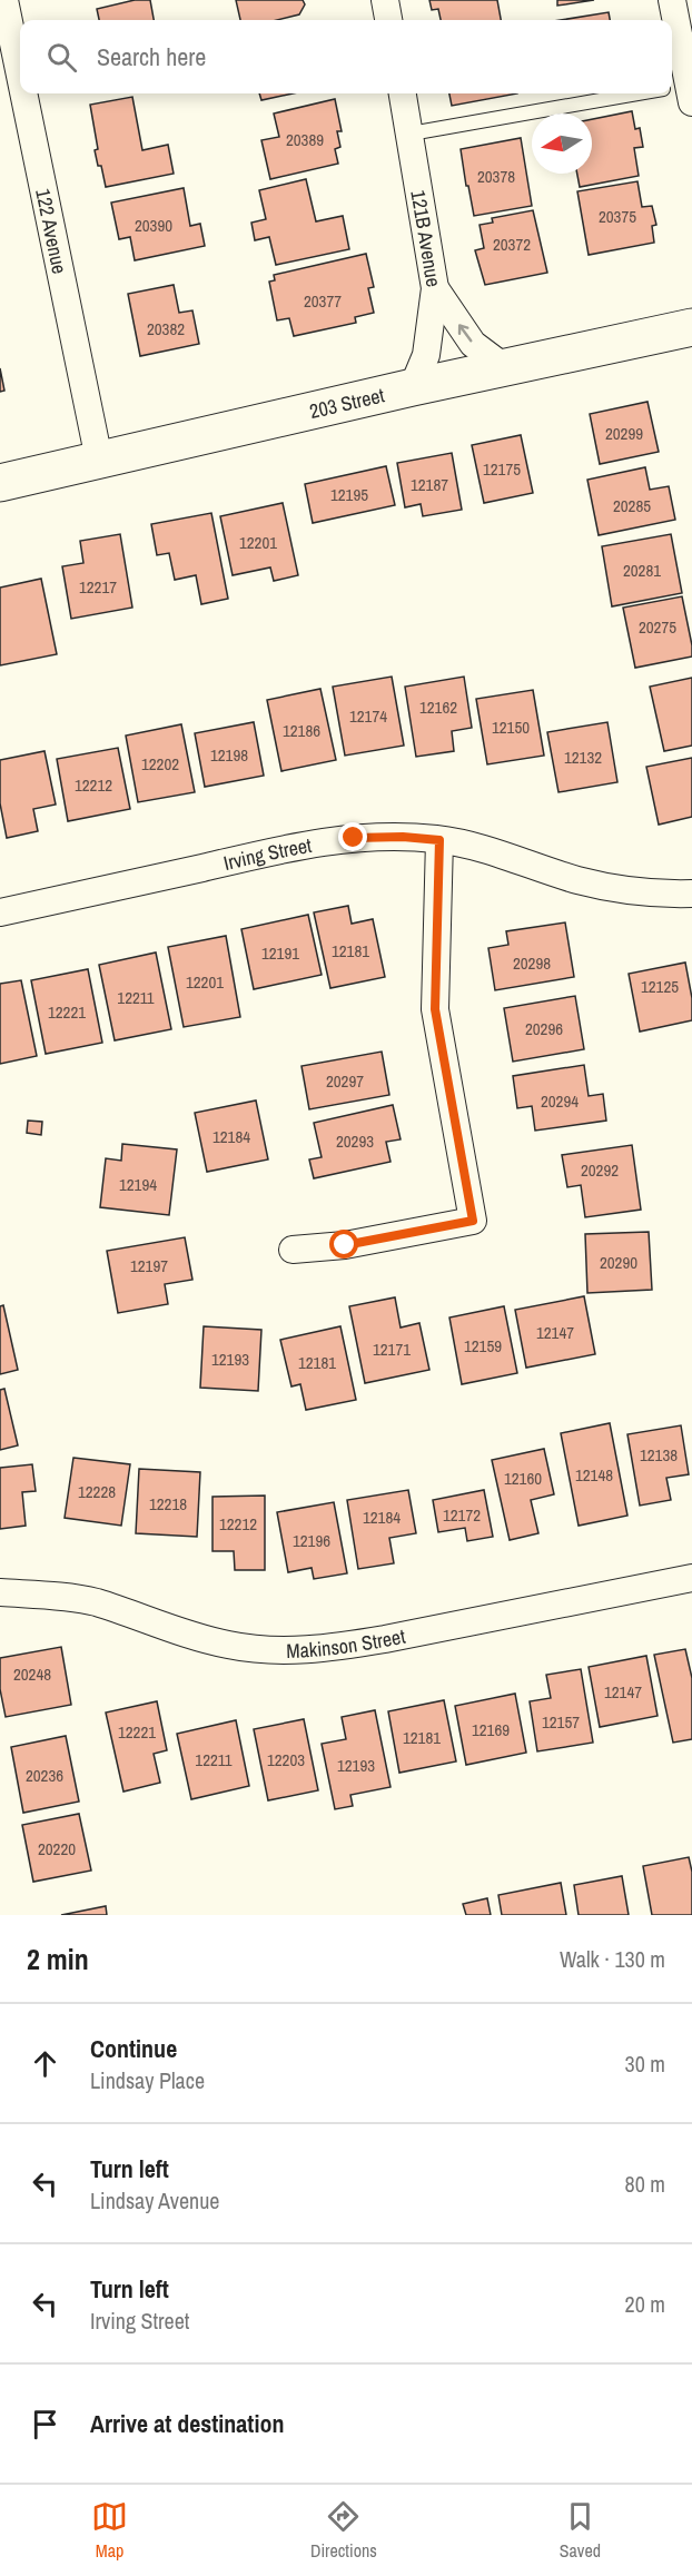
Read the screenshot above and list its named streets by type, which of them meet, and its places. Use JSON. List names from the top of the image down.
{
  "streets": {
    "main road": ["203 Street"],
    "street": [
      "122 Avenue",
      "121B Avenue",
      "Irving Street",
      "Makinson Street"
    ]
  },
  "crossings": [
    ["122 Avenue", "203 Street"],
    ["121B Avenue", "203 Street"]
  ],
  "house_numbers": [
    "20389",
    "20378",
    "20375",
    "20390",
    "20372",
    "20377",
    "20382",
    "20299",
    "12175",
    "12187",
    "12195",
    "20285",
    "12201",
    "20281",
    "12217",
    "20275",
    "12162",
    "12174",
    "12150",
    "12186",
    "12198",
    "12132",
    "12202",
    "12212",
    "12181",
    "12191",
    "20298",
    "12201",
    "12125",
    "12211",
    "12221",
    "20296",
    "20297",
    "20294",
    "12184",
    "20293",
    "20292",
    "12194",
    "20290",
    "12197",
    "12147",
    "12159",
    "12171",
    "12193",
    "12181",
    "12138",
    "12148",
    "12160",
    "12228",
    "12218",
    "12172",
    "12184",
    "12212",
    "12196",
    "20248",
    "12147",
    "12157",
    "12169",
    "12221",
    "12181",
    "12211",
    "12203",
    "12193",
    "20236",
    "20220"
  ],
  "north": "left",
  "page": {
    "search": "Search here",
    "heading": ["2 min", "Walk · 130 m"],
    "list": [
      ["Continue", "Lindsay Place", "30 m"],
      ["Turn left", "Lindsay Avenue", "80 m"],
      ["Turn left", "Irving Street", "20 m"],
      "Arrive at destination"
    ],
    "nav": ["Map", "Directions", "Saved"]
  }
}
